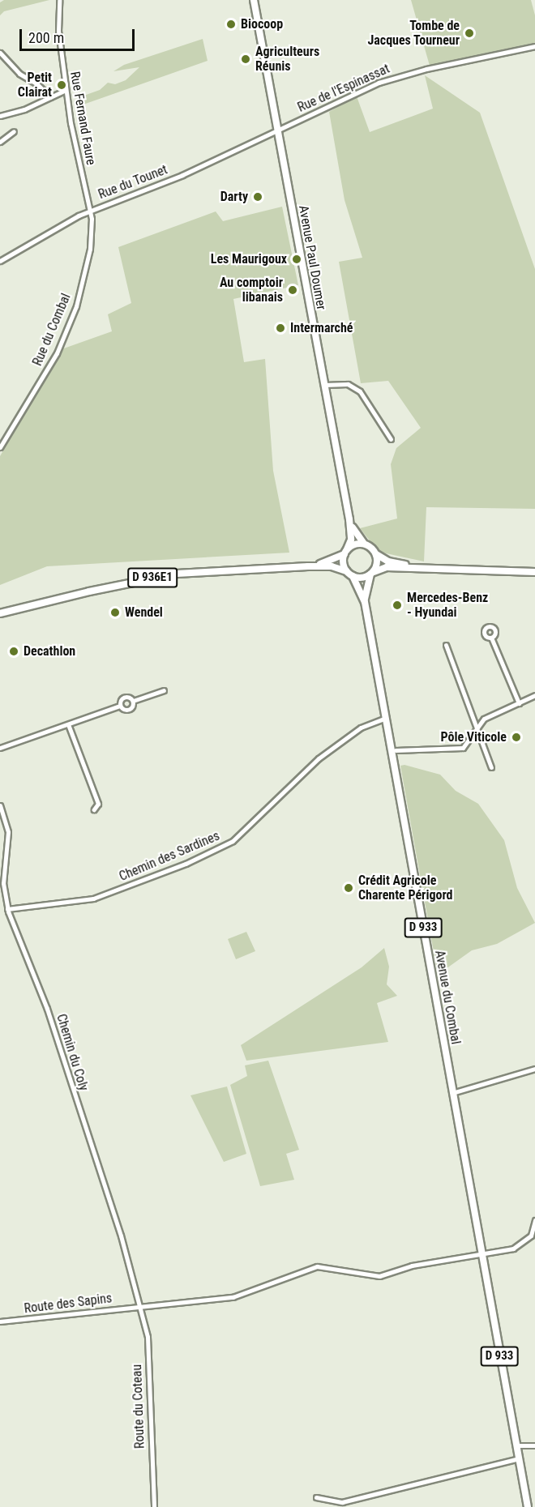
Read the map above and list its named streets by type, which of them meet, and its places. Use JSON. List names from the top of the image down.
{
  "streets": {
    "main road": [
      "Avenue Paul Doumer",
      "D 936E1",
      "D 933",
      "Avenue du Combal"
    ],
    "street": [
      "Rue de l'Espinassat",
      "Rue Fernand Faure",
      "Rue du Tounet",
      "Rue du Combal",
      "Chemin des Sardines",
      "Chemin du Coly",
      "Route des Sapins",
      "Route du Coteau"
    ]
  },
  "crossings": [
    ["Rue de l'Espinassat", "Rue du Tounet"],
    ["Rue de l'Espinassat", "Avenue Paul Doumer"],
    ["Rue Fernand Faure", "Rue du Tounet"],
    ["Rue Fernand Faure", "Rue du Combal"],
    ["Rue du Tounet", "Avenue Paul Doumer"],
    ["Rue du Tounet", "Rue du Combal"],
    ["D 936E1", "D 933"],
    ["Chemin des Sardines", "Avenue du Combal"],
    ["Chemin des Sardines", "Chemin du Coly"],
    ["D 933", "Avenue du Combal"],
    ["D 933", "Route des Sapins"],
    ["Avenue du Combal", "Route des Sapins"],
    ["Chemin du Coly", "Route des Sapins"],
    ["Chemin du Coly", "Route du Coteau"],
    ["Route des Sapins", "Route du Coteau"]
  ],
  "places": [
    "Biocoop",
    "Tombe de Jacques Tourneur",
    "Agriculteurs Réunis",
    "Petit Clairat",
    "Darty",
    "Les Maurigoux",
    "Au comptoir libanais",
    "Intermarché",
    "Mercedes-Benz - Hyundai",
    "Wendel",
    "Decathlon",
    "Pôle Viticole",
    "Crédit Agricole Charente Périgord"
  ],
  "scale_bar": "200 m"
}
